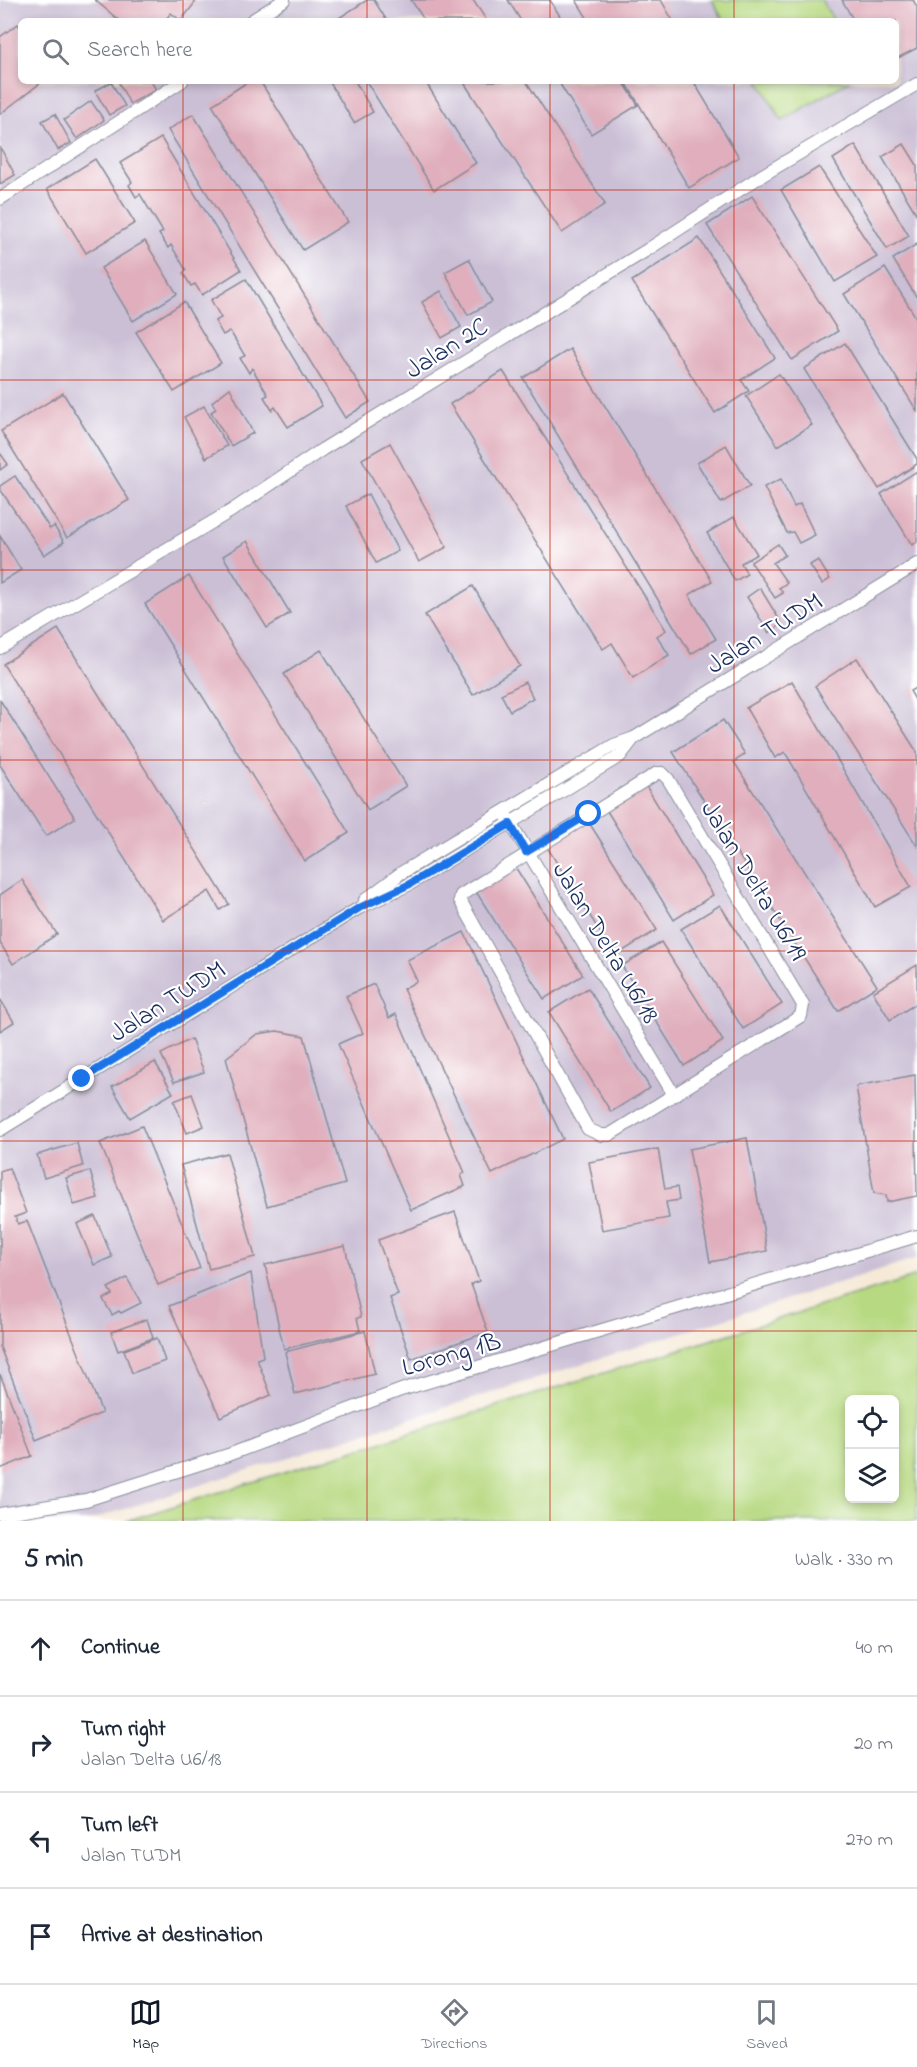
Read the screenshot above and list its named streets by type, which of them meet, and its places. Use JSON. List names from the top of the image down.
{
  "streets": {
    "street": [
      "Jalan 2C",
      "Jalan TUDM",
      "Jalan Delta U6/19",
      "Jalan Delta U6/18",
      "Lorong 1B"
    ]
  },
  "crossings": [
    ["Jalan TUDM", "Jalan Delta U6/18"],
    ["Jalan Delta U6/19", "Jalan Delta U6/18"]
  ],
  "page": {
    "search": "Search here",
    "heading": ["5 min", "Walk · 330 m"],
    "list": [
      ["Continue", "40 m"],
      ["Turn right", "Jalan Delta U6/18", "20 m"],
      ["Turn left", "Jalan TUDM", "270 m"],
      "Arrive at destination"
    ],
    "nav": ["Map", "Directions", "Saved"]
  }
}
